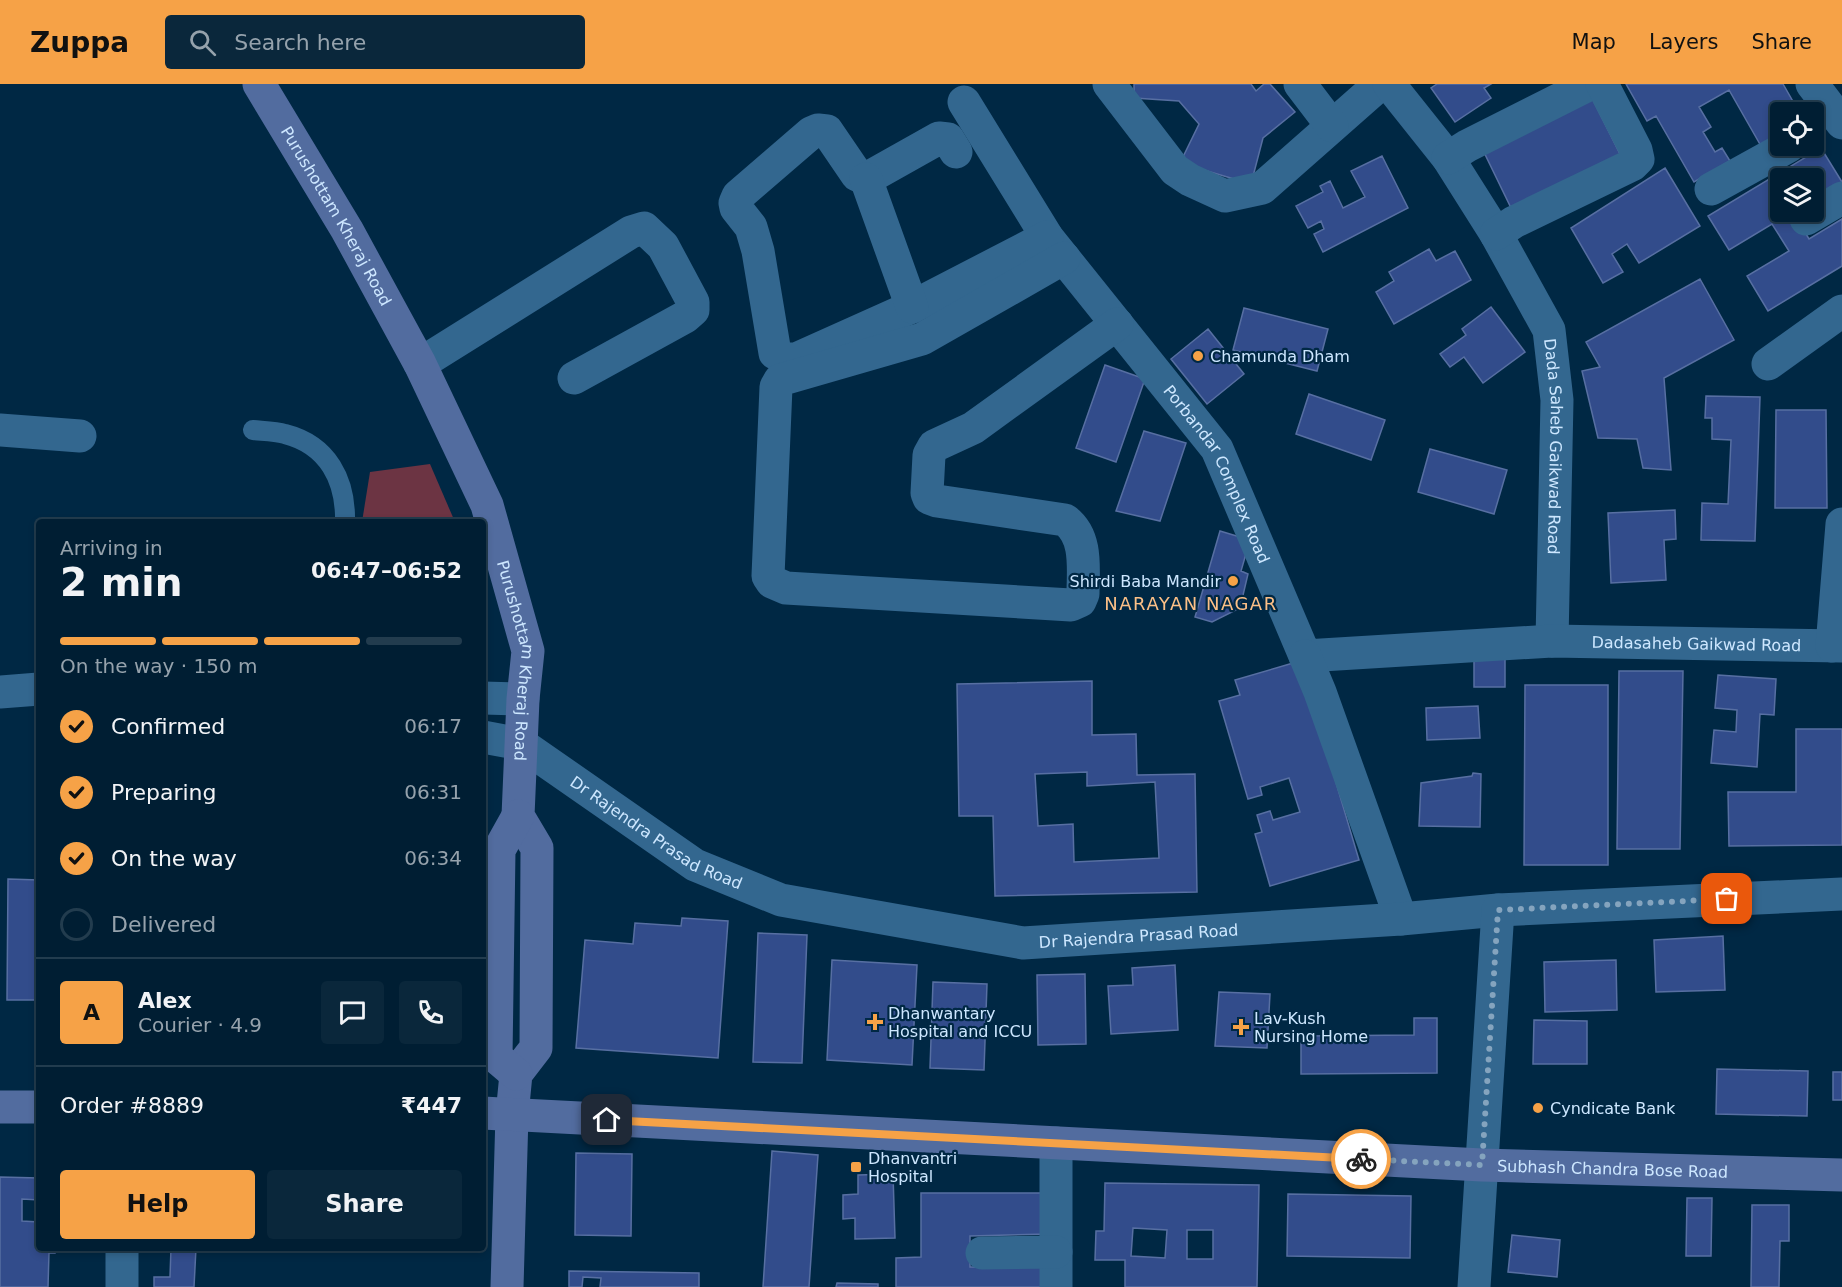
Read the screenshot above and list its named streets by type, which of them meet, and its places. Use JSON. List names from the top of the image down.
{
  "streets": {
    "main road": ["Purushottam Kheraj Road", "Subhash Chandra Bose Road"],
    "street": [
      "Dada Saheb Gaikwad Road",
      "Porbandar Complex Road",
      "Dadasaheb Gaikwad Road",
      "Dr Rajendra Prasad Road"
    ]
  },
  "crossings": [
    ["Purushottam Kheraj Road", "Dr Rajendra Prasad Road"],
    ["Purushottam Kheraj Road", "Subhash Chandra Bose Road"],
    ["Dada Saheb Gaikwad Road", "Dadasaheb Gaikwad Road"],
    ["Porbandar Complex Road", "Dr Rajendra Prasad Road"]
  ],
  "districts": ["NARAYAN NAGAR"],
  "places": {
    "other": ["Chamunda Dham", "Shirdi Baba Mandir", "Cyndicate Bank"],
    "health": ["Dhanwantary Hospital and ICCU", "Lav-Kush Nursing Home"],
    "transit": ["Dhanvantri Hospital"]
  },
  "page": {
    "header": "Zuppa",
    "search": "Search here",
    "nav": ["Map", "Layers", "Share"],
    "heading": ["2 min", "Arriving in", "06:47–06:52"],
    "panel": [
      "Alex",
      "Courier · 4.9",
      "Order #8889",
      "₹447"
    ],
    "bar": "On the way · 150 m",
    "list": [
      ["Confirmed", "06:17"],
      ["Preparing", "06:31"],
      ["On the way", "06:34"],
      "Delivered"
    ],
    "round": "A",
    "buttons": ["Help", "Share"]
  }
}
